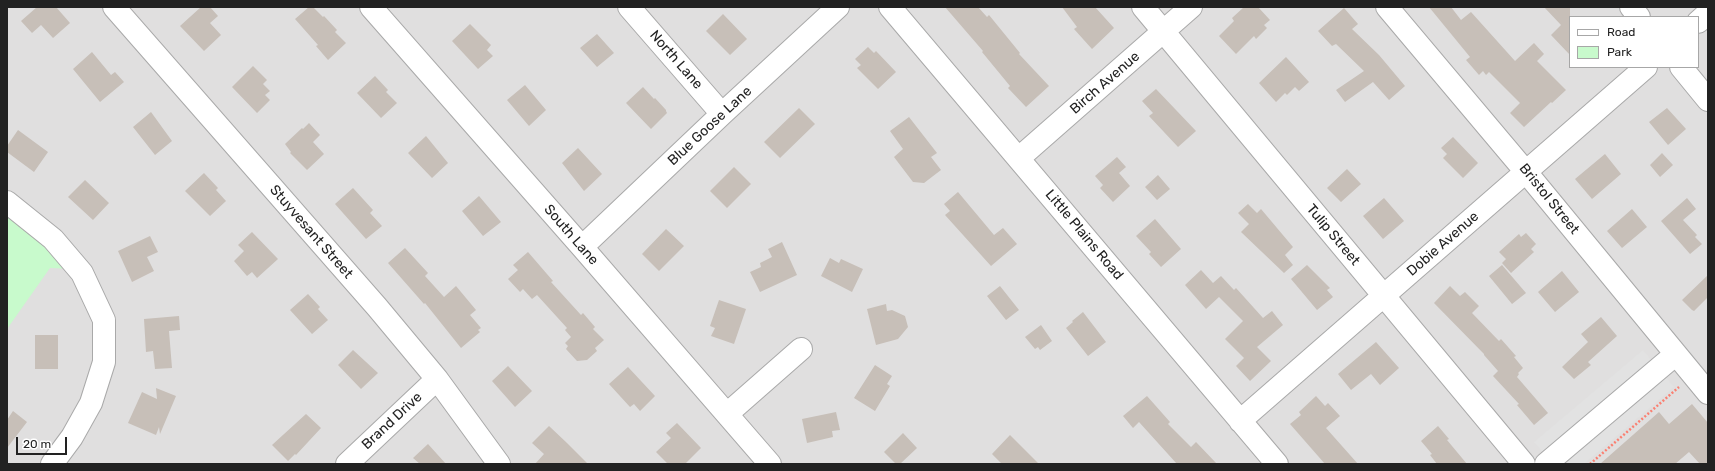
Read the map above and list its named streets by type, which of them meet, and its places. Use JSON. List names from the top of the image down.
{
  "streets": {
    "street": [
      "North Lane",
      "Birch Avenue",
      "Blue Goose Lane",
      "Bristol Street",
      "Stuyvesant Street",
      "South Lane",
      "Little Plains Road",
      "Tulip Street",
      "Dobie Avenue",
      "Brand Drive"
    ]
  },
  "crossings": [
    ["North Lane", "Blue Goose Lane"],
    ["Birch Avenue", "Little Plains Road"],
    ["Birch Avenue", "Tulip Street"],
    ["Blue Goose Lane", "South Lane"],
    ["Bristol Street", "Dobie Avenue"],
    ["Stuyvesant Street", "Brand Drive"],
    ["Little Plains Road", "Dobie Avenue"],
    ["Tulip Street", "Dobie Avenue"]
  ],
  "legend": ["Road", "Park"],
  "scale_bar": "20 m"
}
